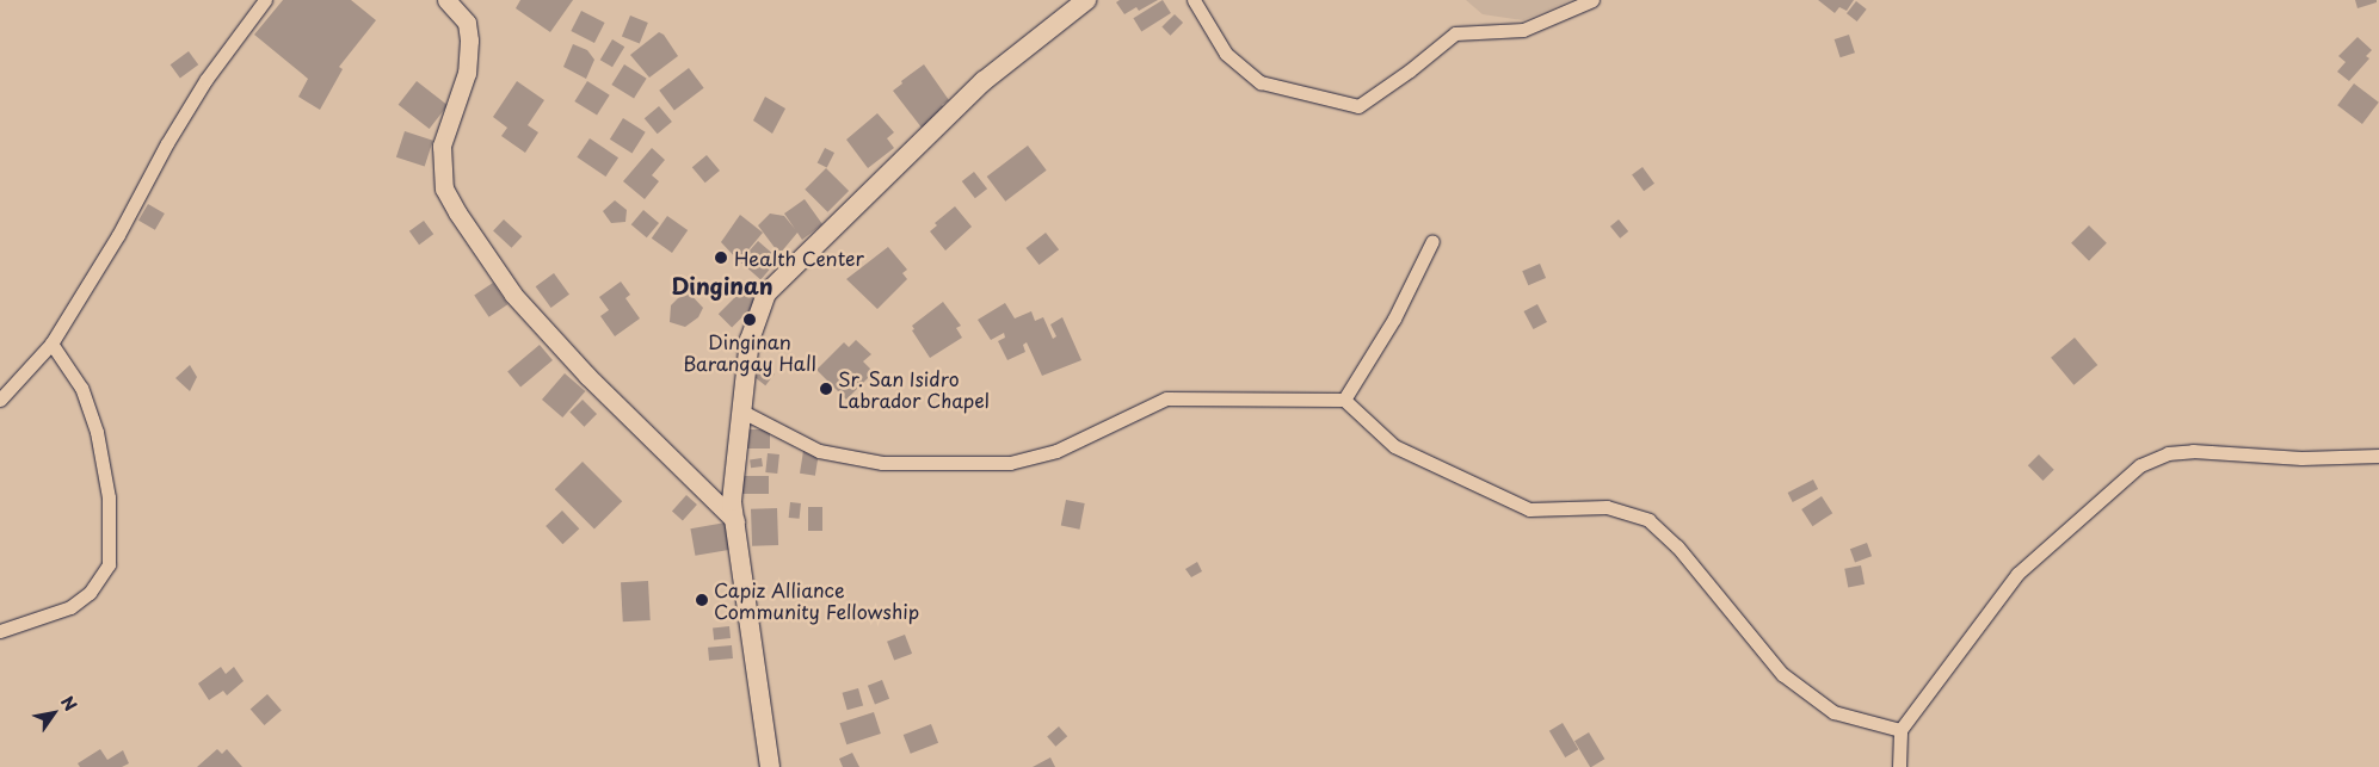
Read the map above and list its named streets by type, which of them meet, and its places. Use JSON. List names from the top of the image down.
{
  "districts": ["Dinginan"],
  "places": [
    "Health Center",
    "Dinginan Barangay Hall",
    "Sr. San Isidro Labrador Chapel",
    "Capiz Alliance Community Fellowship"
  ],
  "north": "top right"
}
